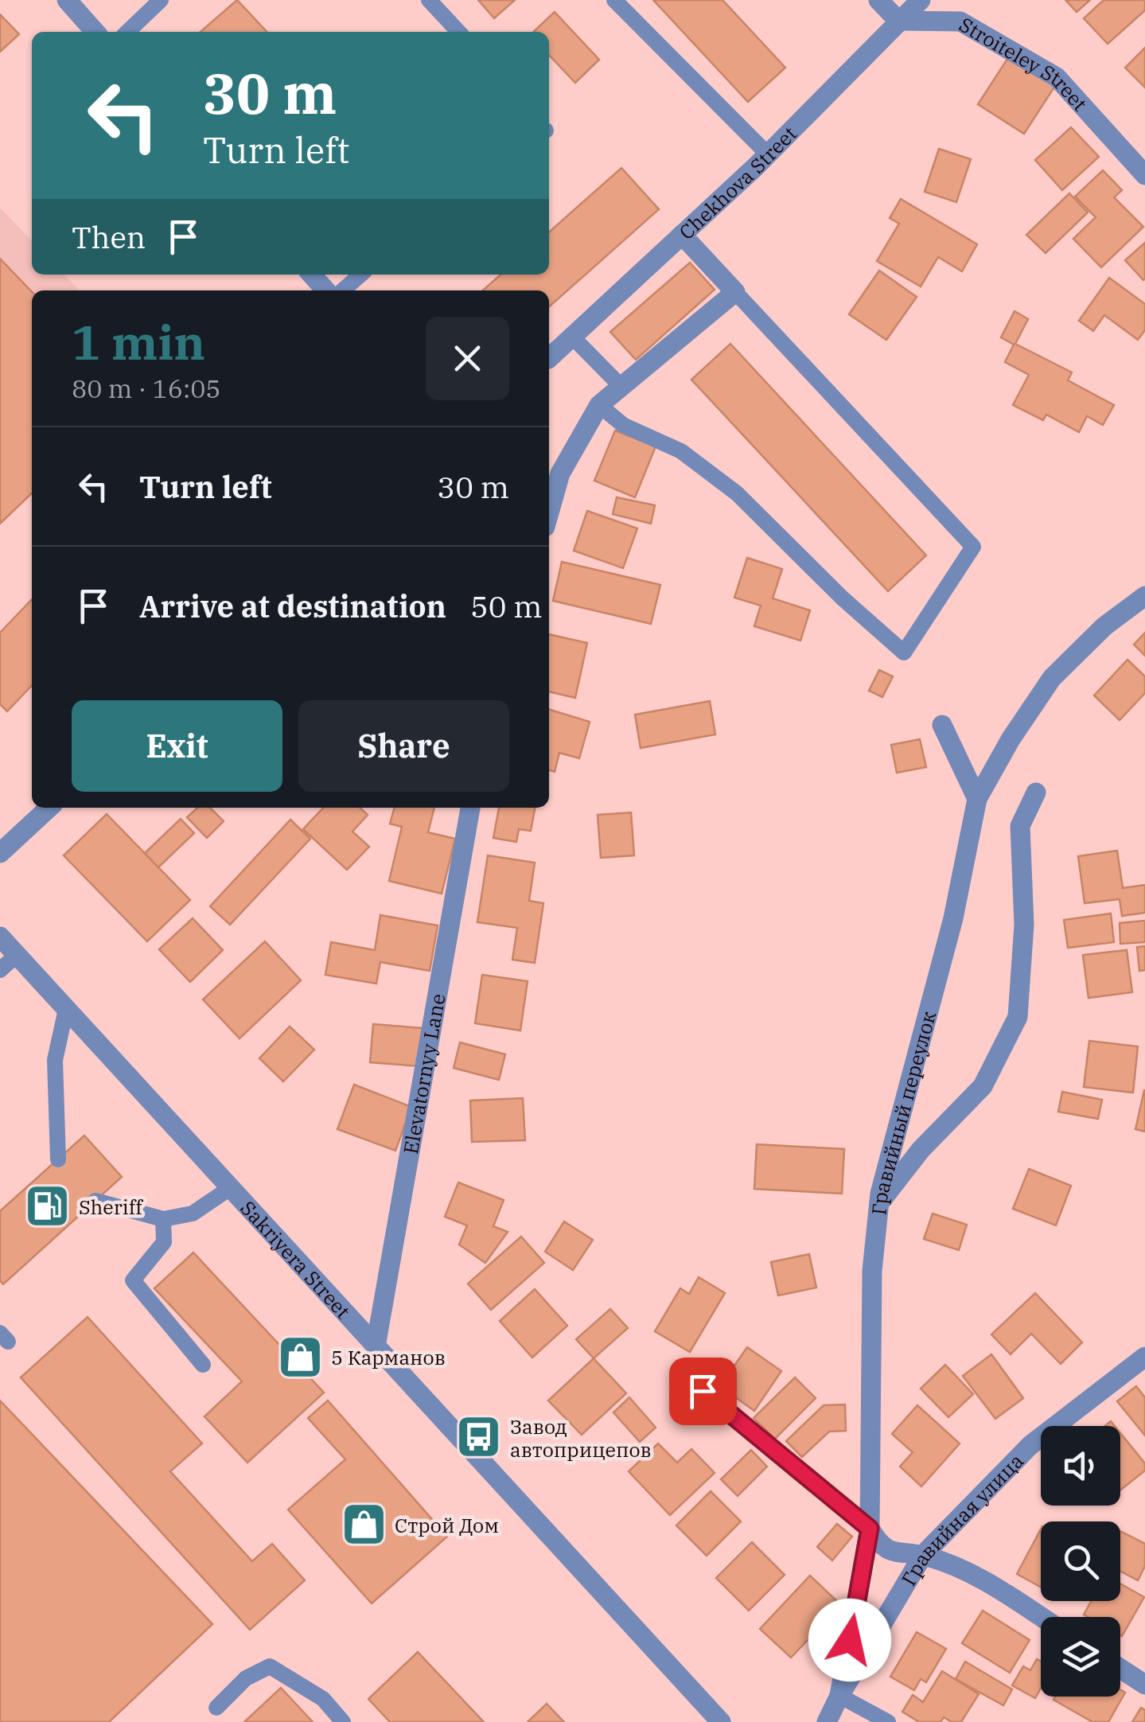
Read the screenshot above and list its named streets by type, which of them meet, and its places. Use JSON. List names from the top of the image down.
{
  "streets": {
    "street": [
      "Stroiteley Street",
      "Chekhova Street",
      "Elevatornyy Lane",
      "Гравийный переулок",
      "Sakriyera Street",
      "Гравийная улица"
    ]
  },
  "crossings": [
    ["Stroiteley Street", "Chekhova Street"],
    ["Elevatornyy Lane", "Sakriyera Street"],
    ["Гравийный переулок", "Гравийная улица"]
  ],
  "places": {
    "fuel station": ["Sheriff"],
    "shop": ["5 Карманов", "Строй Дом"],
    "bus stop": ["Завод автоприцепов"]
  },
  "page": {
    "turn": ["30 m", "Turn left"],
    "then": "Then",
    "heading": ["1 min", "80 m · 16:05"],
    "list": [
      {
        "name": "Turn left",
        "value": "30 m"
      },
      {
        "name": "Arrive at destination",
        "value": "50 m"
      }
    ],
    "buttons": ["Exit", "Share"]
  }
}
